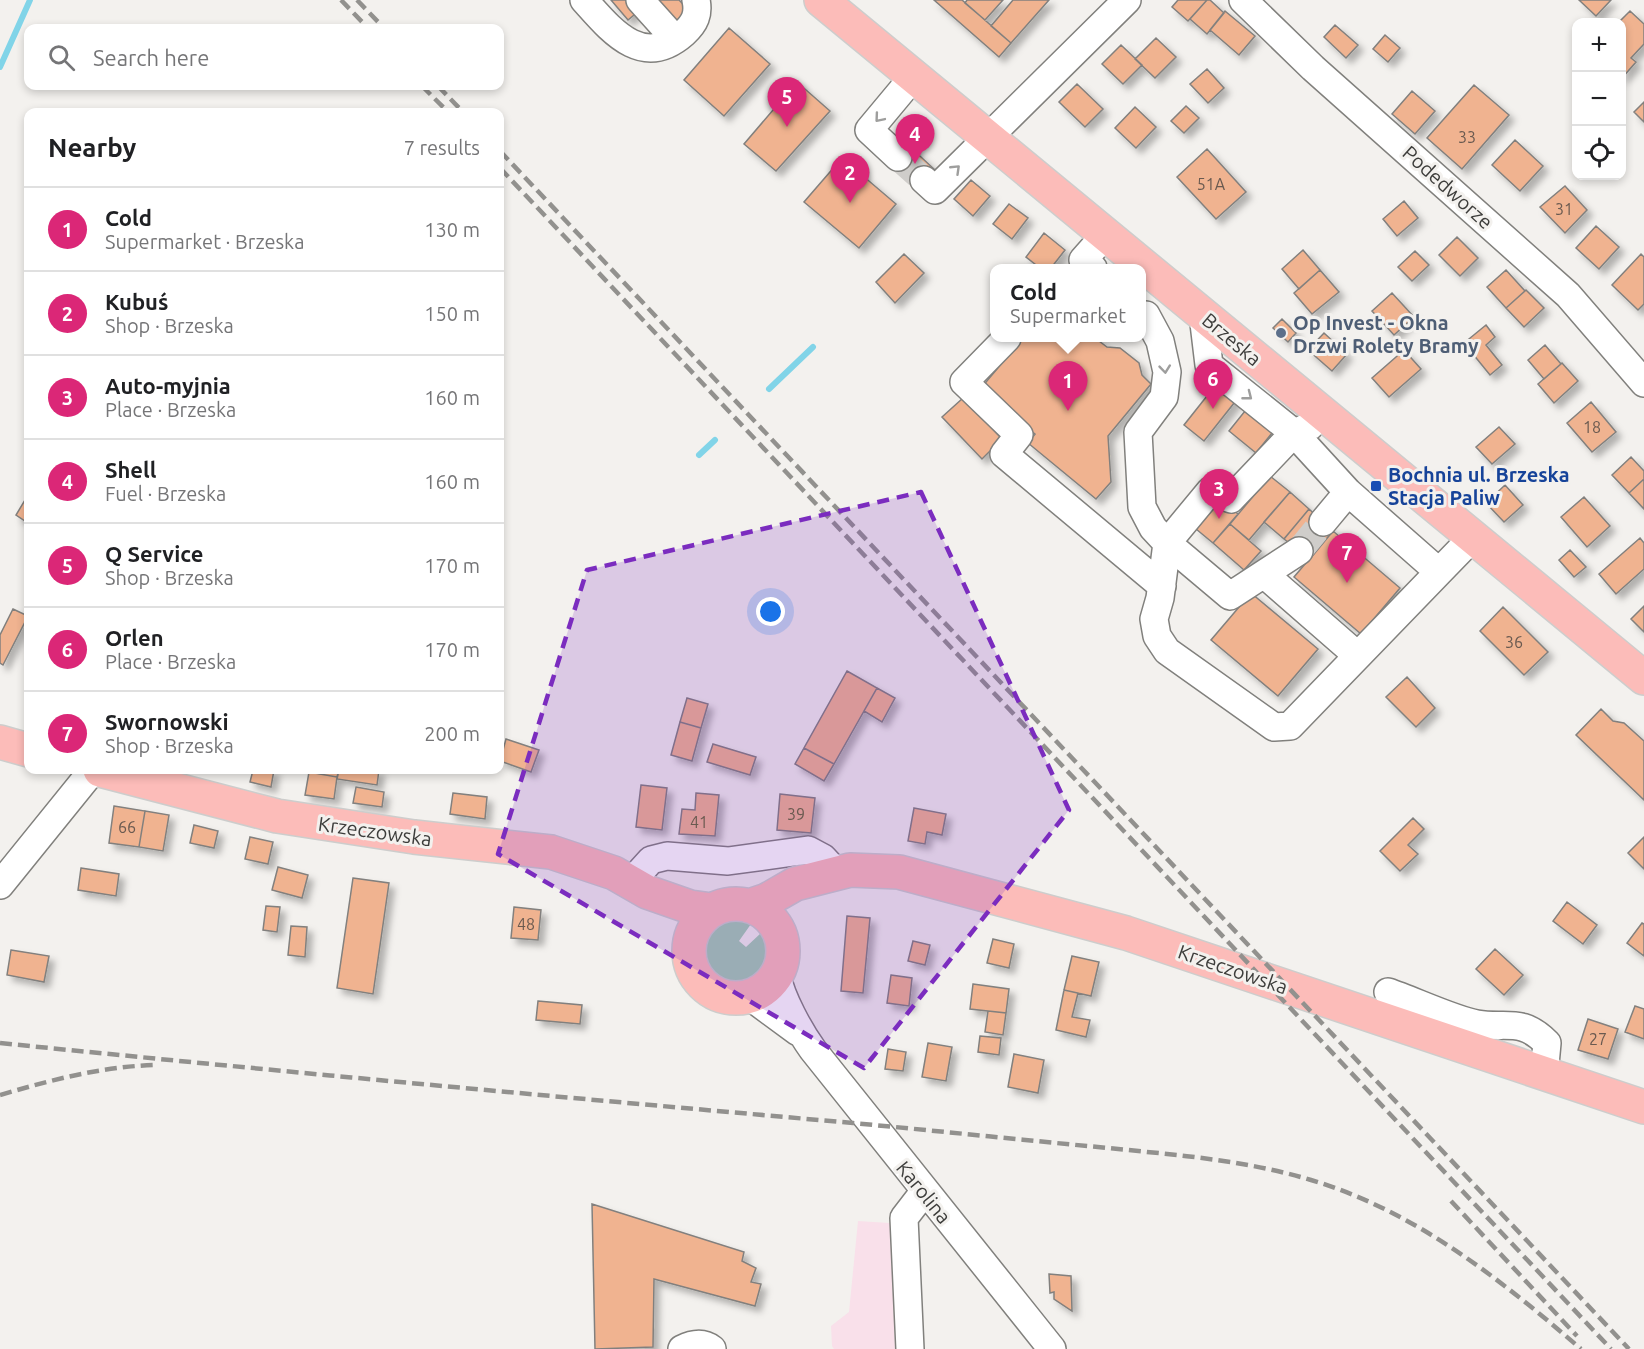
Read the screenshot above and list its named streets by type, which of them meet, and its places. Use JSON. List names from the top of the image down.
{
  "streets": {
    "main road": ["Brzeska", "Krzeczowska"],
    "street": ["Podedworze", "Karolina"]
  },
  "crossings": [
    ["Krzeczowska", "Karolina"]
  ],
  "places": {
    "other": ["Op Invest - Okna Drzwi Rolety Bramy"],
    "transit": ["Bochnia ul. Brzeska Stacja Paliw"]
  },
  "house_numbers": [
    "33",
    "51A",
    "31",
    "18",
    "36",
    "39",
    "41",
    "66",
    "48",
    "27"
  ],
  "page": {
    "map_buttons": ["+", "−"],
    "search": "Search here",
    "pins": [
      "5",
      "4",
      "2",
      "6",
      "1",
      "3",
      "7"
    ],
    "heading": ["Nearby", "7 results"],
    "list": [
      {
        "mark": "1",
        "name": "Cold",
        "note": "Supermarket · Brzeska",
        "value": "130 m"
      },
      {
        "mark": "2",
        "name": "Kubuś",
        "note": "Shop · Brzeska",
        "value": "150 m"
      },
      {
        "mark": "3",
        "name": "Auto-myjnia",
        "note": "Place · Brzeska",
        "value": "160 m"
      },
      {
        "mark": "4",
        "name": "Shell",
        "note": "Fuel · Brzeska",
        "value": "160 m"
      },
      {
        "mark": "5",
        "name": "Q Service",
        "note": "Shop · Brzeska",
        "value": "170 m"
      },
      {
        "mark": "6",
        "name": "Orlen",
        "note": "Place · Brzeska",
        "value": "170 m"
      },
      {
        "mark": "7",
        "name": "Swornowski",
        "note": "Shop · Brzeska",
        "value": "200 m"
      }
    ],
    "popup": ["Cold", "Supermarket"]
  }
}
